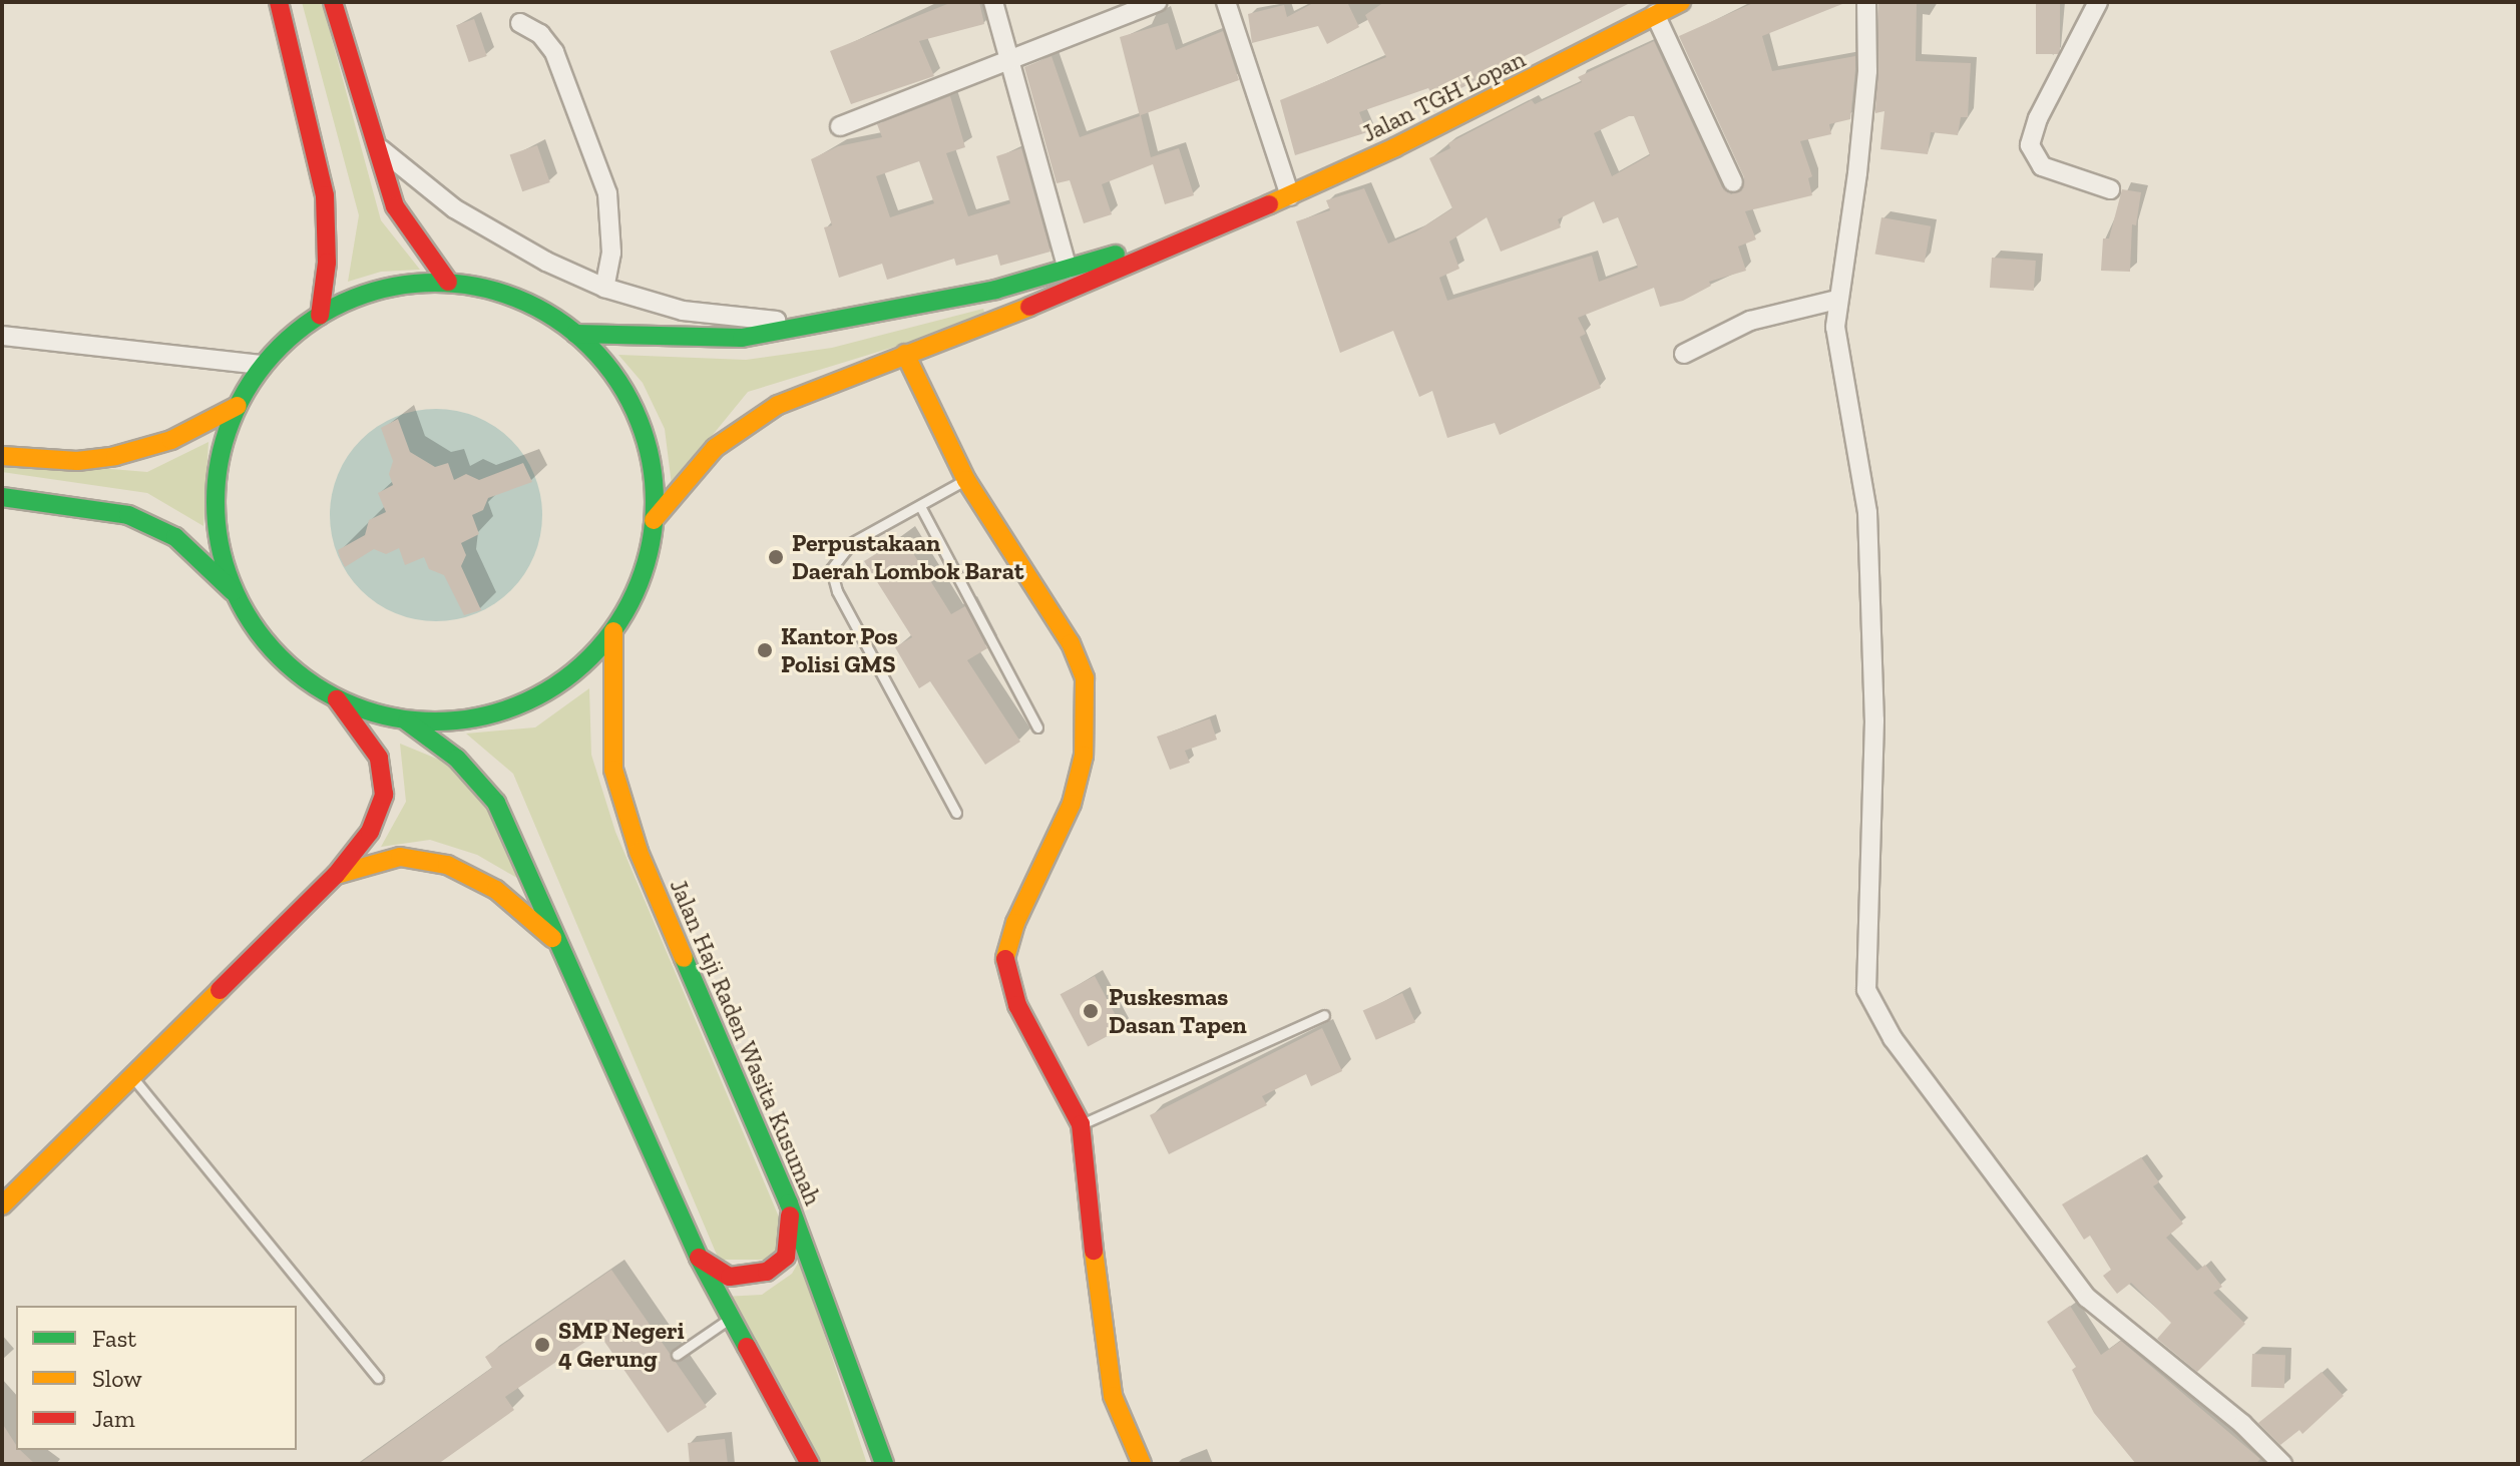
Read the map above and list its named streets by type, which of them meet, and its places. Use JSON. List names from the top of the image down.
{
  "streets": {
    "main road": ["Jalan TGH Lopan", "Jalan Haji Raden Wasita Kusumah"]
  },
  "places": [
    "Perpustakaan Daerah Lombok Barat",
    "Kantor Pos Polisi GMS",
    "Puskesmas Dasan Tapen",
    "SMP Negeri 4 Gerung"
  ],
  "legend": ["Fast", "Slow", "Jam"]
}
